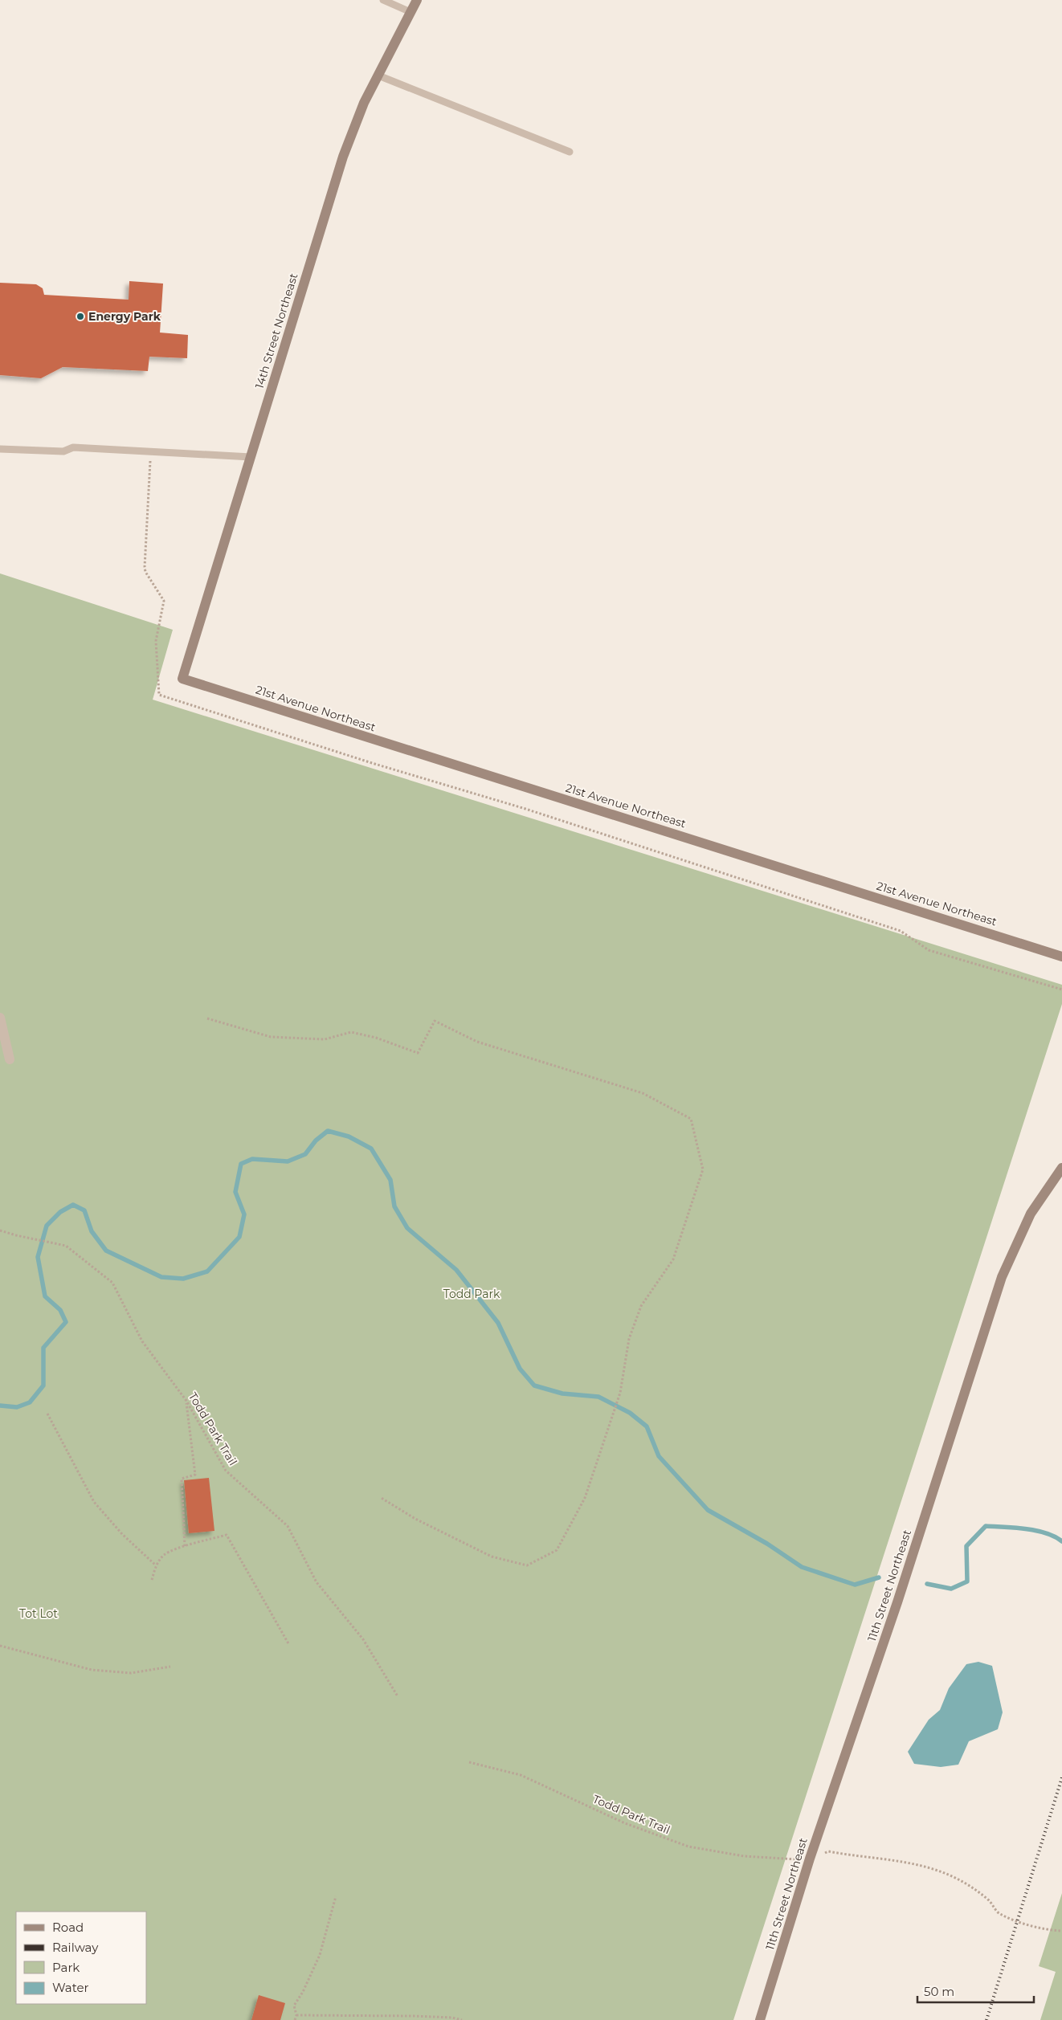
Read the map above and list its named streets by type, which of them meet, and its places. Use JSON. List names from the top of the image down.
{
  "streets": {
    "street": ["14th Street Northeast", "21st Avenue Northeast", "11th Street Northeast"],
    "path": ["Todd Park Trail"]
  },
  "crossings": [
    ["14th Street Northeast", "21st Avenue Northeast"]
  ],
  "parks": ["Todd Park", "Tot Lot"],
  "places": ["Energy Park"],
  "legend": [
    "Road",
    "Railway",
    "Park",
    "Water"
  ],
  "scale_bar": "50 m"
}
